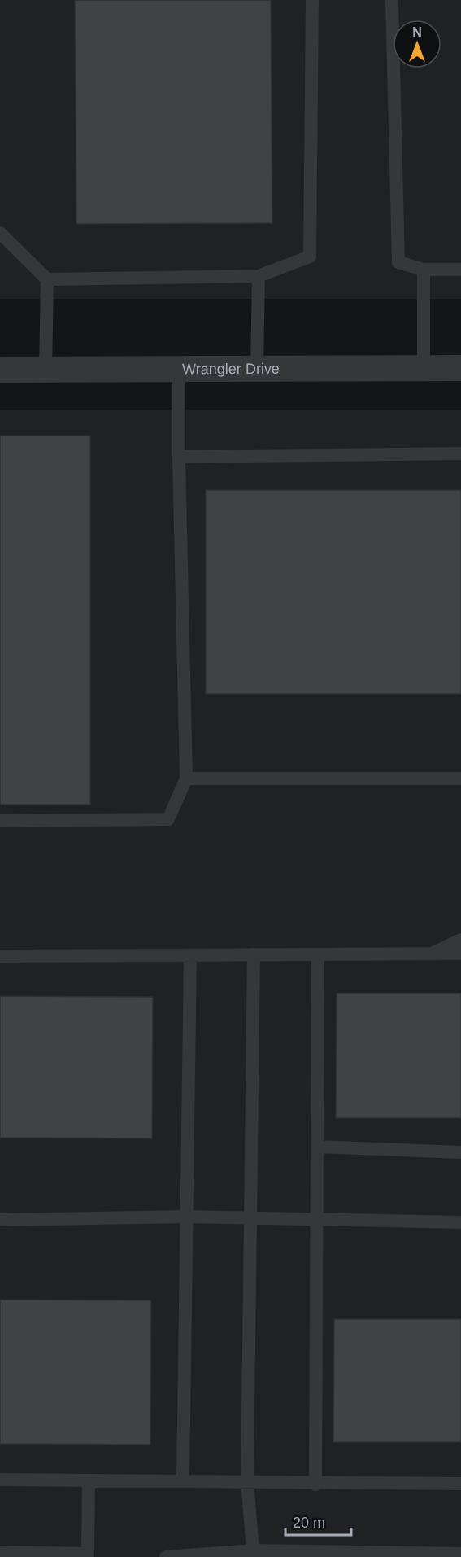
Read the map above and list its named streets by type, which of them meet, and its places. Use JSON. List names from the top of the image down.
{
  "streets": {
    "street": ["Wrangler Drive"]
  },
  "scale_bar": "20 m",
  "north": "top"
}
